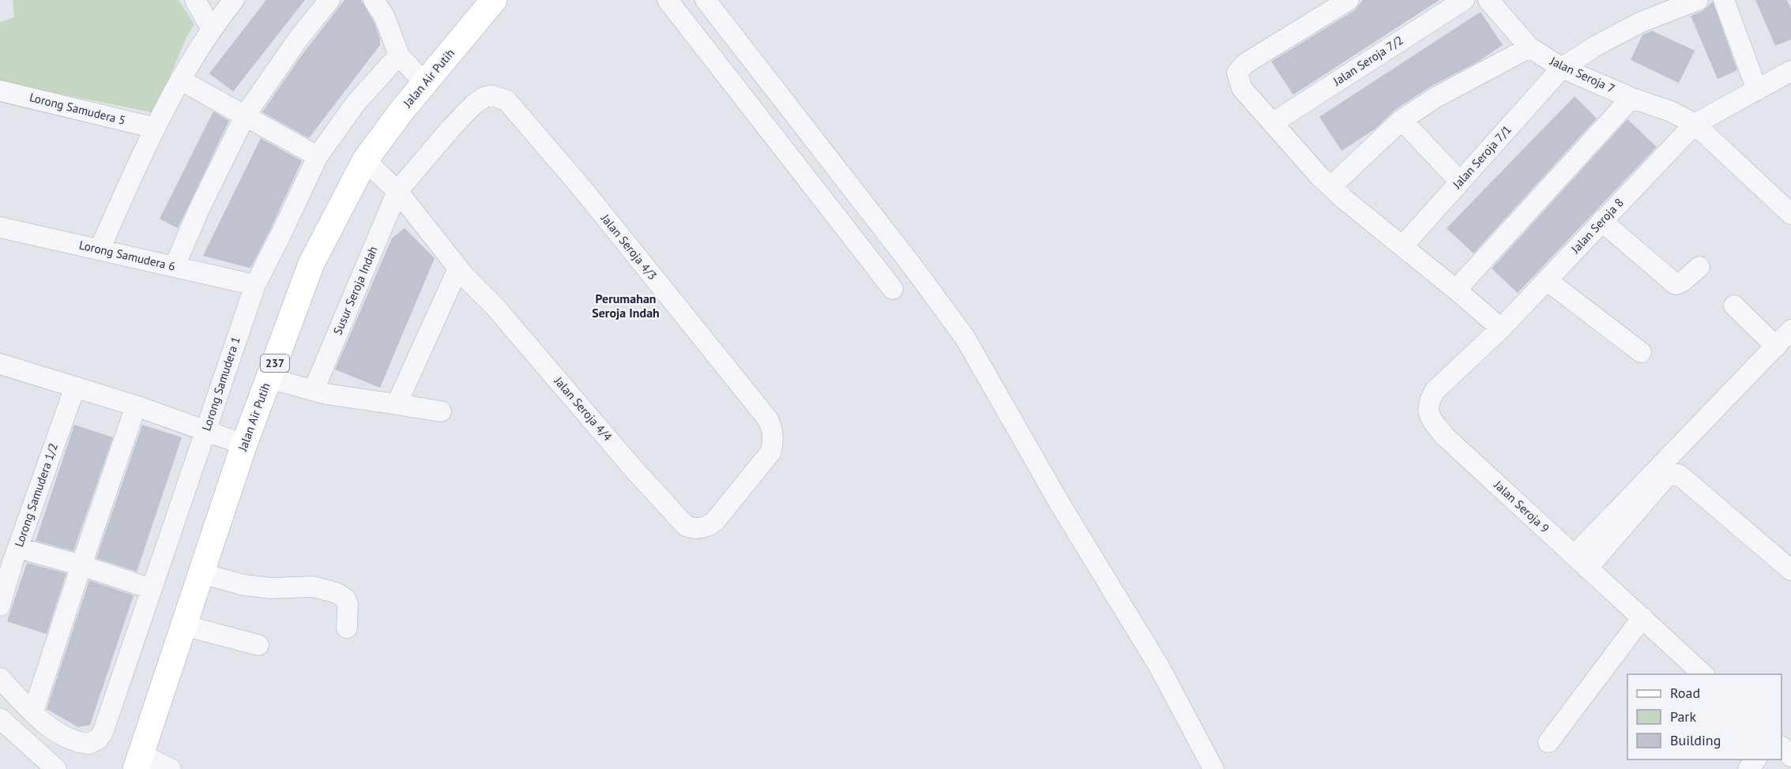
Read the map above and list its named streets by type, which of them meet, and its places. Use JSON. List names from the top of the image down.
{
  "streets": {
    "main road": ["Jalan Air Putih", "237"],
    "street": [
      "Jalan Seroja 7/2",
      "Jalan Seroja 7",
      "Lorong Samudera 5",
      "Jalan Seroja 7/1",
      "Jalan Seroja 8",
      "Jalan Seroja 4/3",
      "Lorong Samudera 6",
      "Susur Seroja Indah",
      "Lorong Samudera 1",
      "Jalan Seroja 4/4",
      "Lorong Samudera 1/2",
      "Jalan Seroja 9"
    ]
  },
  "crossings": [
    ["Jalan Seroja 7", "Jalan Seroja 7/1"],
    ["Jalan Seroja 7", "Jalan Seroja 8"],
    ["Jalan Air Putih", "Jalan Seroja 4/4"],
    ["Jalan Seroja 8", "Jalan Seroja 9"],
    ["Jalan Seroja 4/3", "Susur Seroja Indah"],
    ["Jalan Seroja 4/3", "Jalan Seroja 4/4"],
    ["Lorong Samudera 6", "Lorong Samudera 1"],
    ["Susur Seroja Indah", "Jalan Seroja 4/4"]
  ],
  "districts": ["Perumahan Seroja Indah"],
  "legend": ["Road", "Park", "Building"]
}
